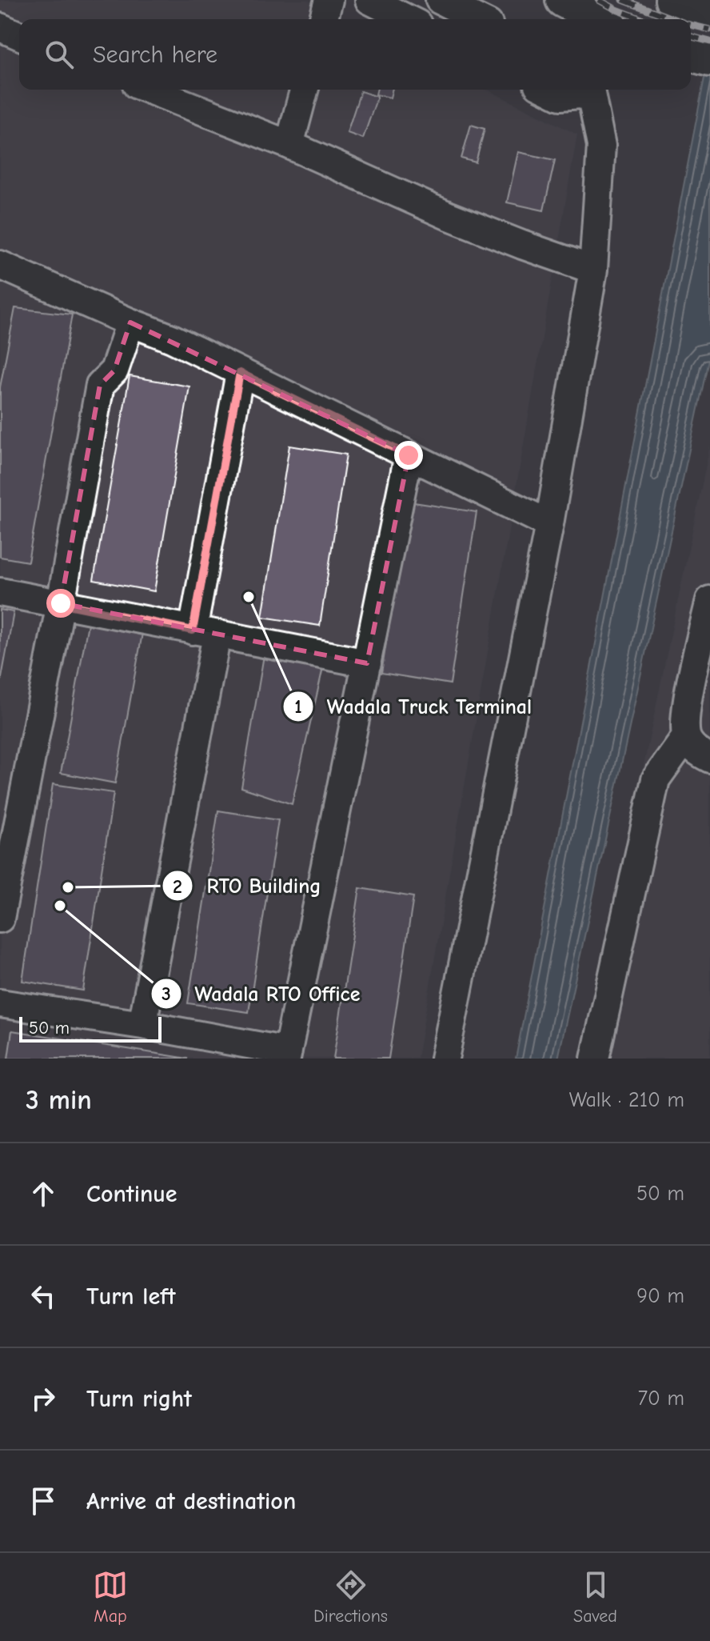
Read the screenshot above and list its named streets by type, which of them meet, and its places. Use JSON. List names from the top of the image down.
{
  "places": ["Wadala Truck Terminal", "RTO Building", "Wadala RTO Office"],
  "scale_bar": "50 m",
  "page": {
    "search": "Search here",
    "scale": "50 m",
    "heading": ["3 min", "Walk · 210 m"],
    "list": [
      ["Continue", "50 m"],
      ["Turn left", "90 m"],
      ["Turn right", "70 m"],
      "Arrive at destination"
    ],
    "nav": ["Map", "Directions", "Saved"]
  }
}
